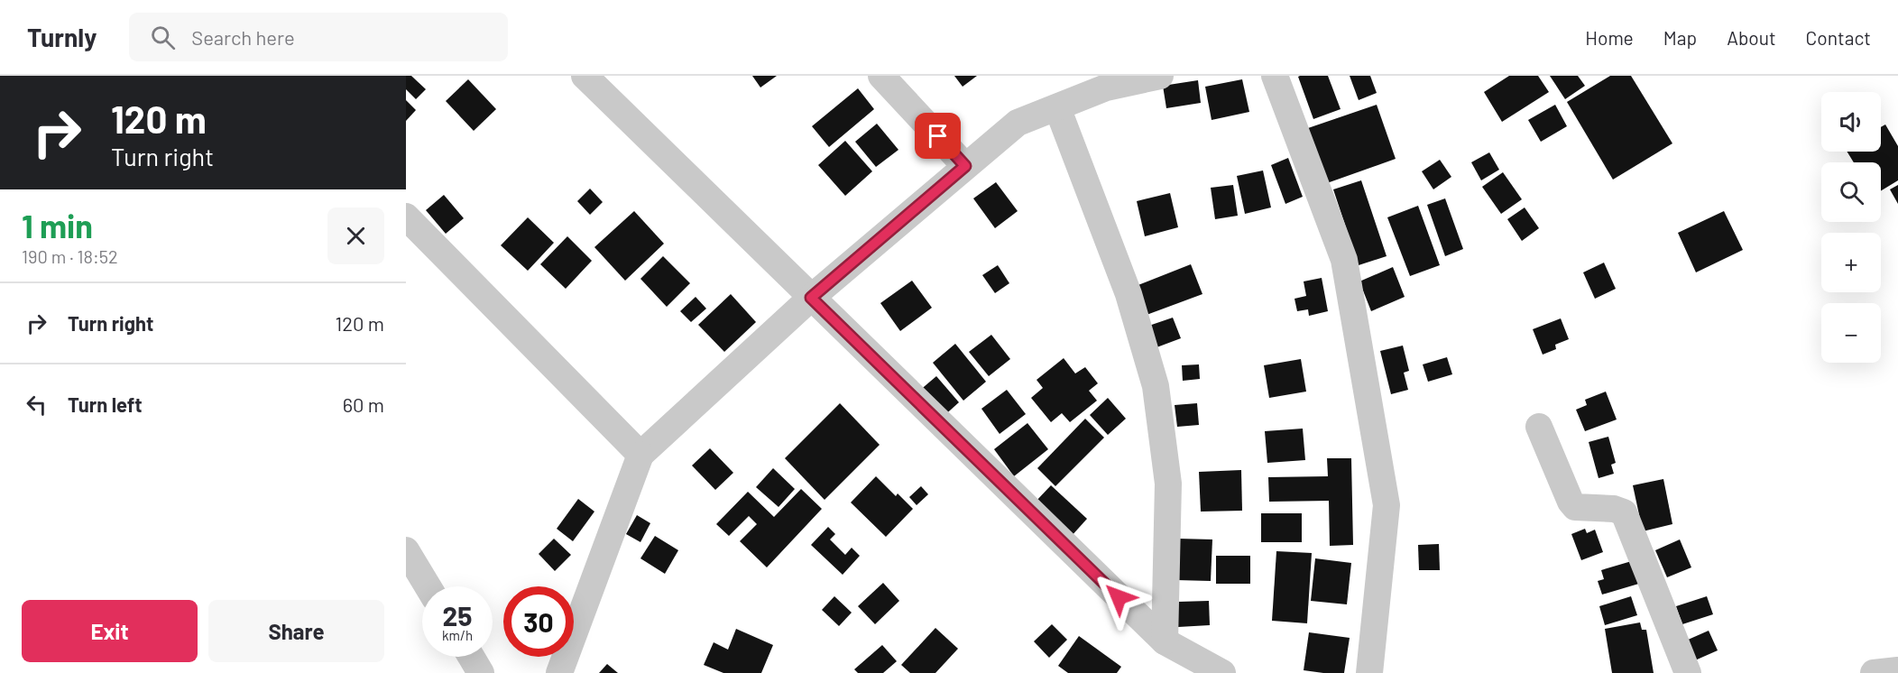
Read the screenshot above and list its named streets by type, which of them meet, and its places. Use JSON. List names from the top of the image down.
{
  "page": {
    "header": "Turnly",
    "search": "Search here",
    "nav": [
      "Home",
      "Map",
      "About",
      "Contact"
    ],
    "turn": ["120 m", "Turn right"],
    "map_buttons": ["+", "−"],
    "heading": ["1 min", "190 m · 18:52"],
    "list": [
      {
        "name": "Turn right",
        "value": "120 m"
      },
      {
        "name": "Turn left",
        "value": "60 m"
      }
    ],
    "speed": "25 km/h",
    "limit": "30",
    "buttons": ["Exit", "Share"]
  }
}
